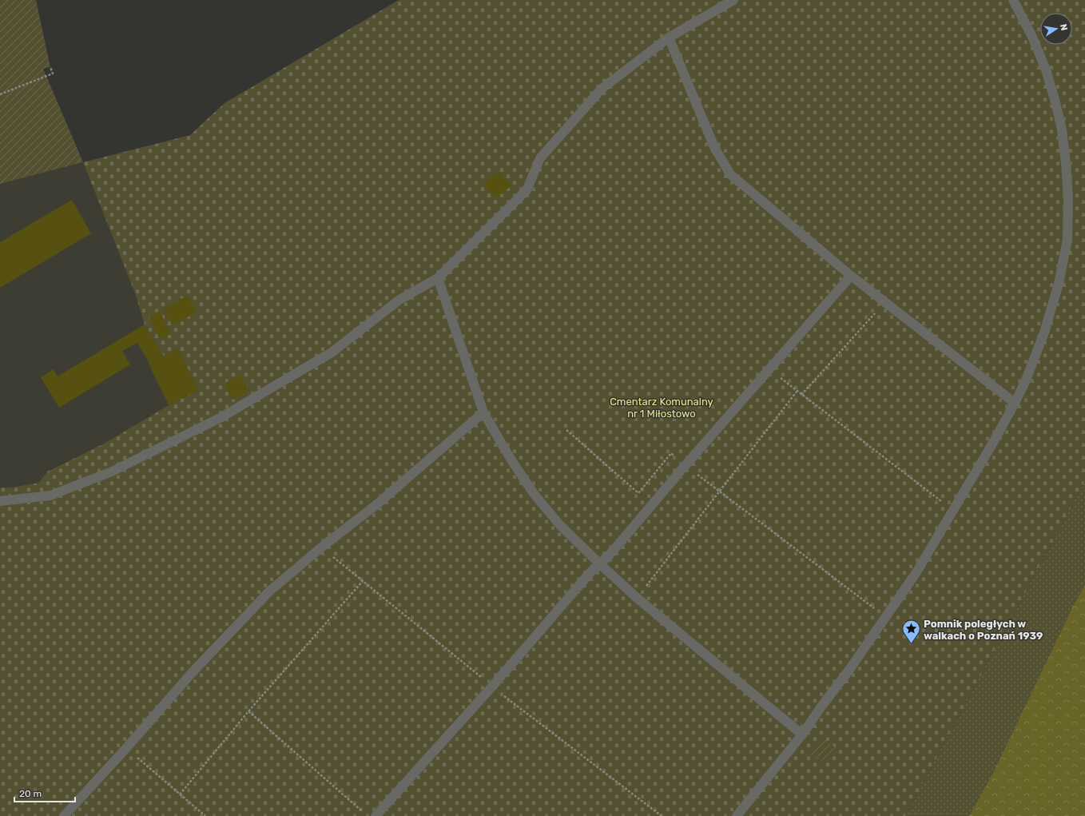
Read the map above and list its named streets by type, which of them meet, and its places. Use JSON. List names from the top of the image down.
{
  "parks": ["Cmentarz Komunalny nr 1 Miłostowo"],
  "places": {
    "place": ["Pomnik poległych w walkach o Poznań 1939"]
  },
  "scale_bar": "20 m",
  "north": "right"
}
